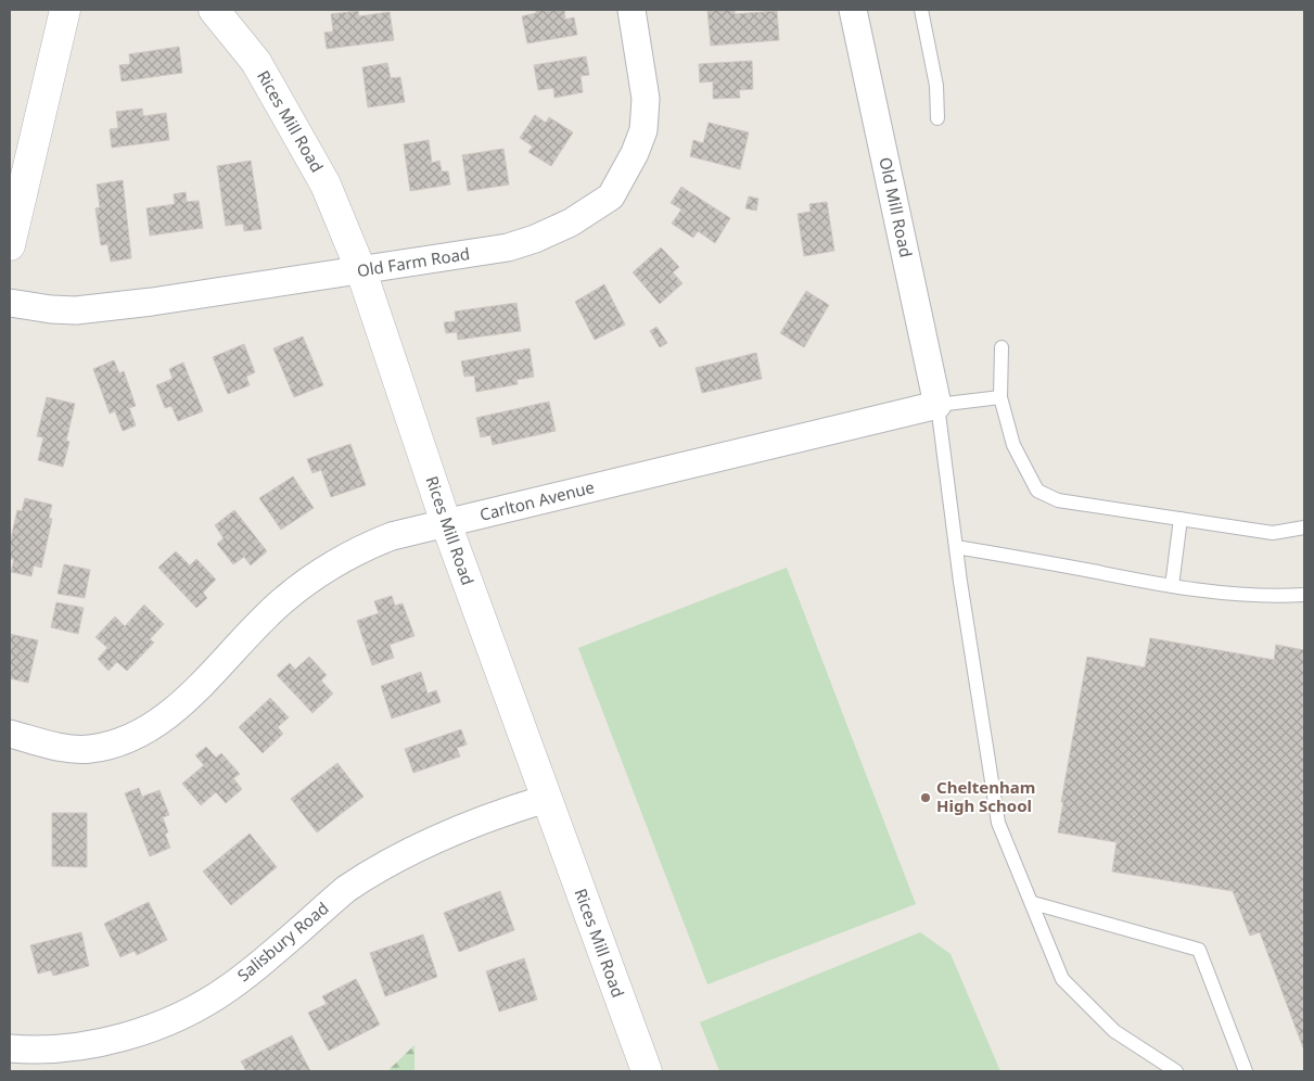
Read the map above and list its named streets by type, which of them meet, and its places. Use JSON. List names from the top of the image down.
{
  "streets": {
    "street": [
      "Rices Mill Road",
      "Old Mill Road",
      "Old Farm Road",
      "Carlton Avenue",
      "Salisbury Road"
    ]
  },
  "crossings": [
    ["Rices Mill Road", "Old Farm Road"],
    ["Rices Mill Road", "Carlton Avenue"],
    ["Rices Mill Road", "Salisbury Road"],
    ["Old Mill Road", "Carlton Avenue"]
  ],
  "places": ["Cheltenham High School"]
}
